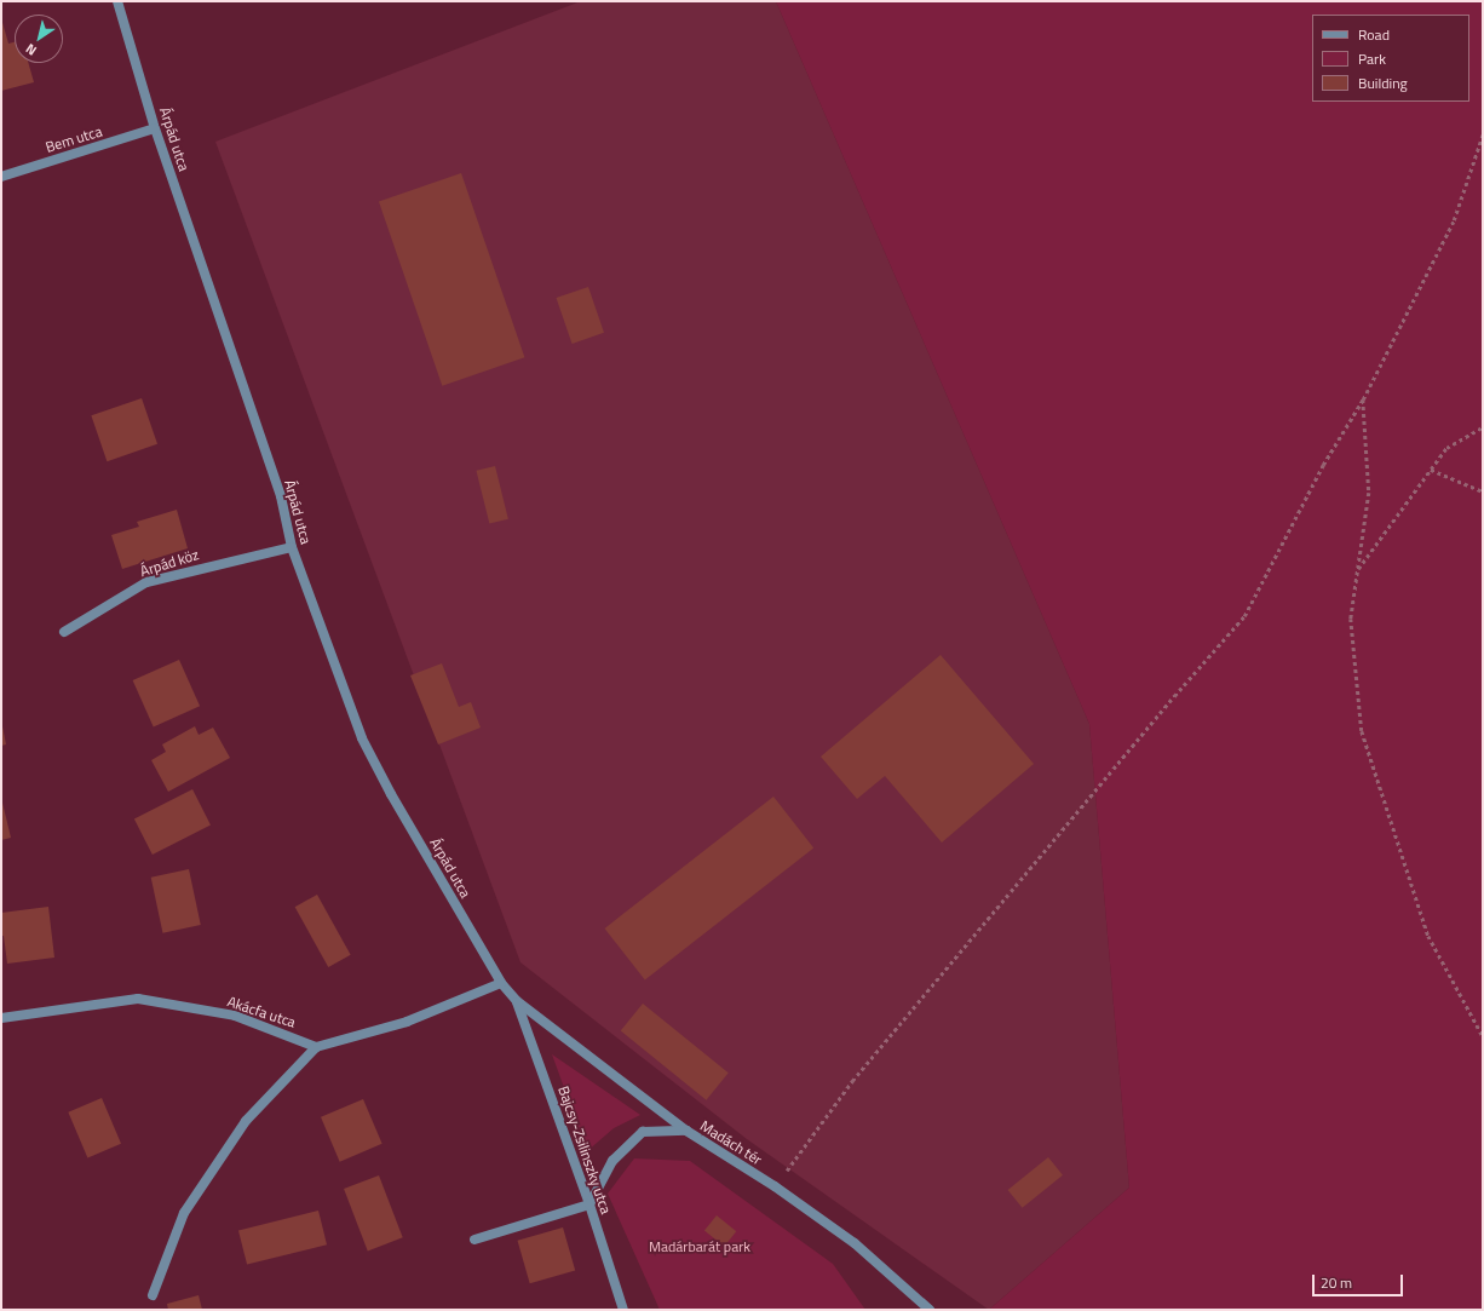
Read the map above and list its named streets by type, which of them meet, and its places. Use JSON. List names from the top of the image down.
{
  "streets": {
    "street": [
      "Bem utca",
      "Árpád utca",
      "Árpád köz",
      "Akácfa utca",
      "Madách tér",
      "Bajcsy-Zsilinszky utca"
    ]
  },
  "crossings": [
    ["Bem utca", "Árpád utca"],
    ["Árpád utca", "Árpád köz"],
    ["Árpád utca", "Madách tér"],
    ["Árpád utca", "Bajcsy-Zsilinszky utca"],
    ["Madách tér", "Bajcsy-Zsilinszky utca"]
  ],
  "parks": ["Madárbarát park"],
  "legend": ["Road", "Park", "Building"],
  "scale_bar": "20 m",
  "north": "bottom left"
}
